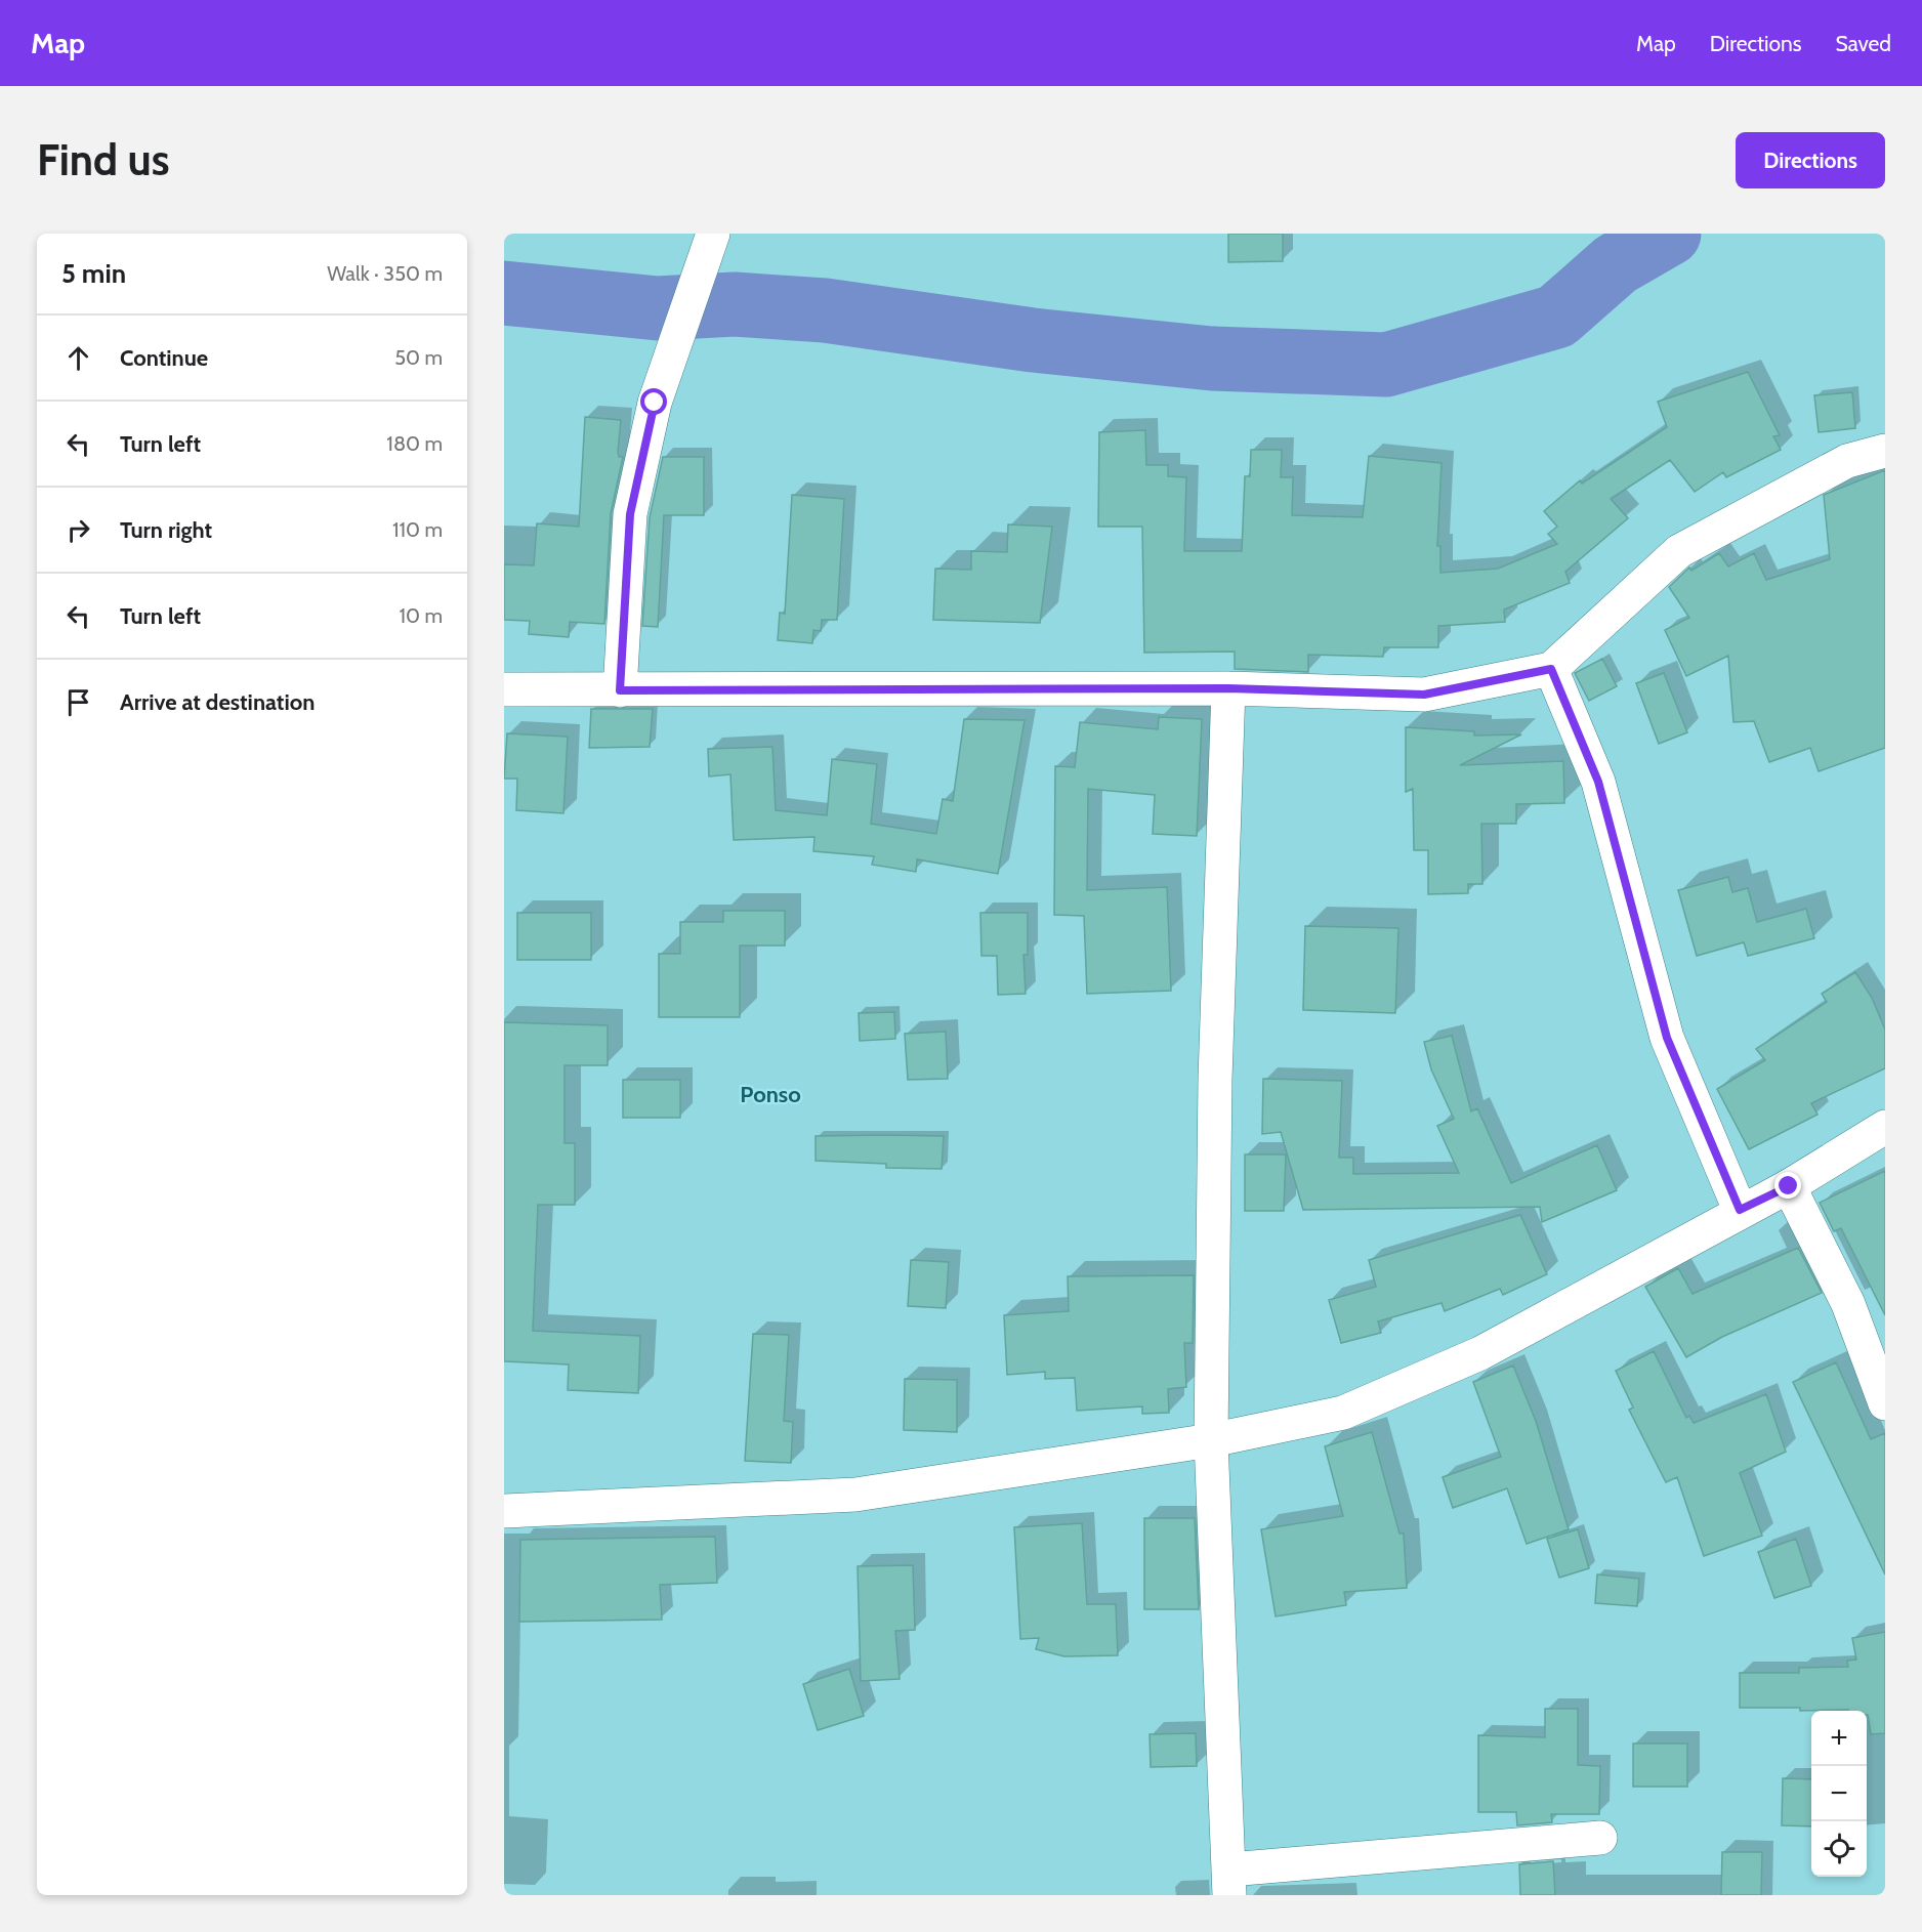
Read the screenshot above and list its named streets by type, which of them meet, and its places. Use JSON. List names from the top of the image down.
{
  "districts": ["Ponso"],
  "page": {
    "header": "Map",
    "nav": ["Map", "Directions", "Saved"],
    "buttons": "Directions",
    "title": "Find us",
    "heading": ["5 min", "Walk · 350 m"],
    "list": [
      ["Continue", "50 m"],
      ["Turn left", "180 m"],
      ["Turn right", "110 m"],
      ["Turn left", "10 m"],
      "Arrive at destination"
    ],
    "map_buttons": ["+", "−"]
  }
}
